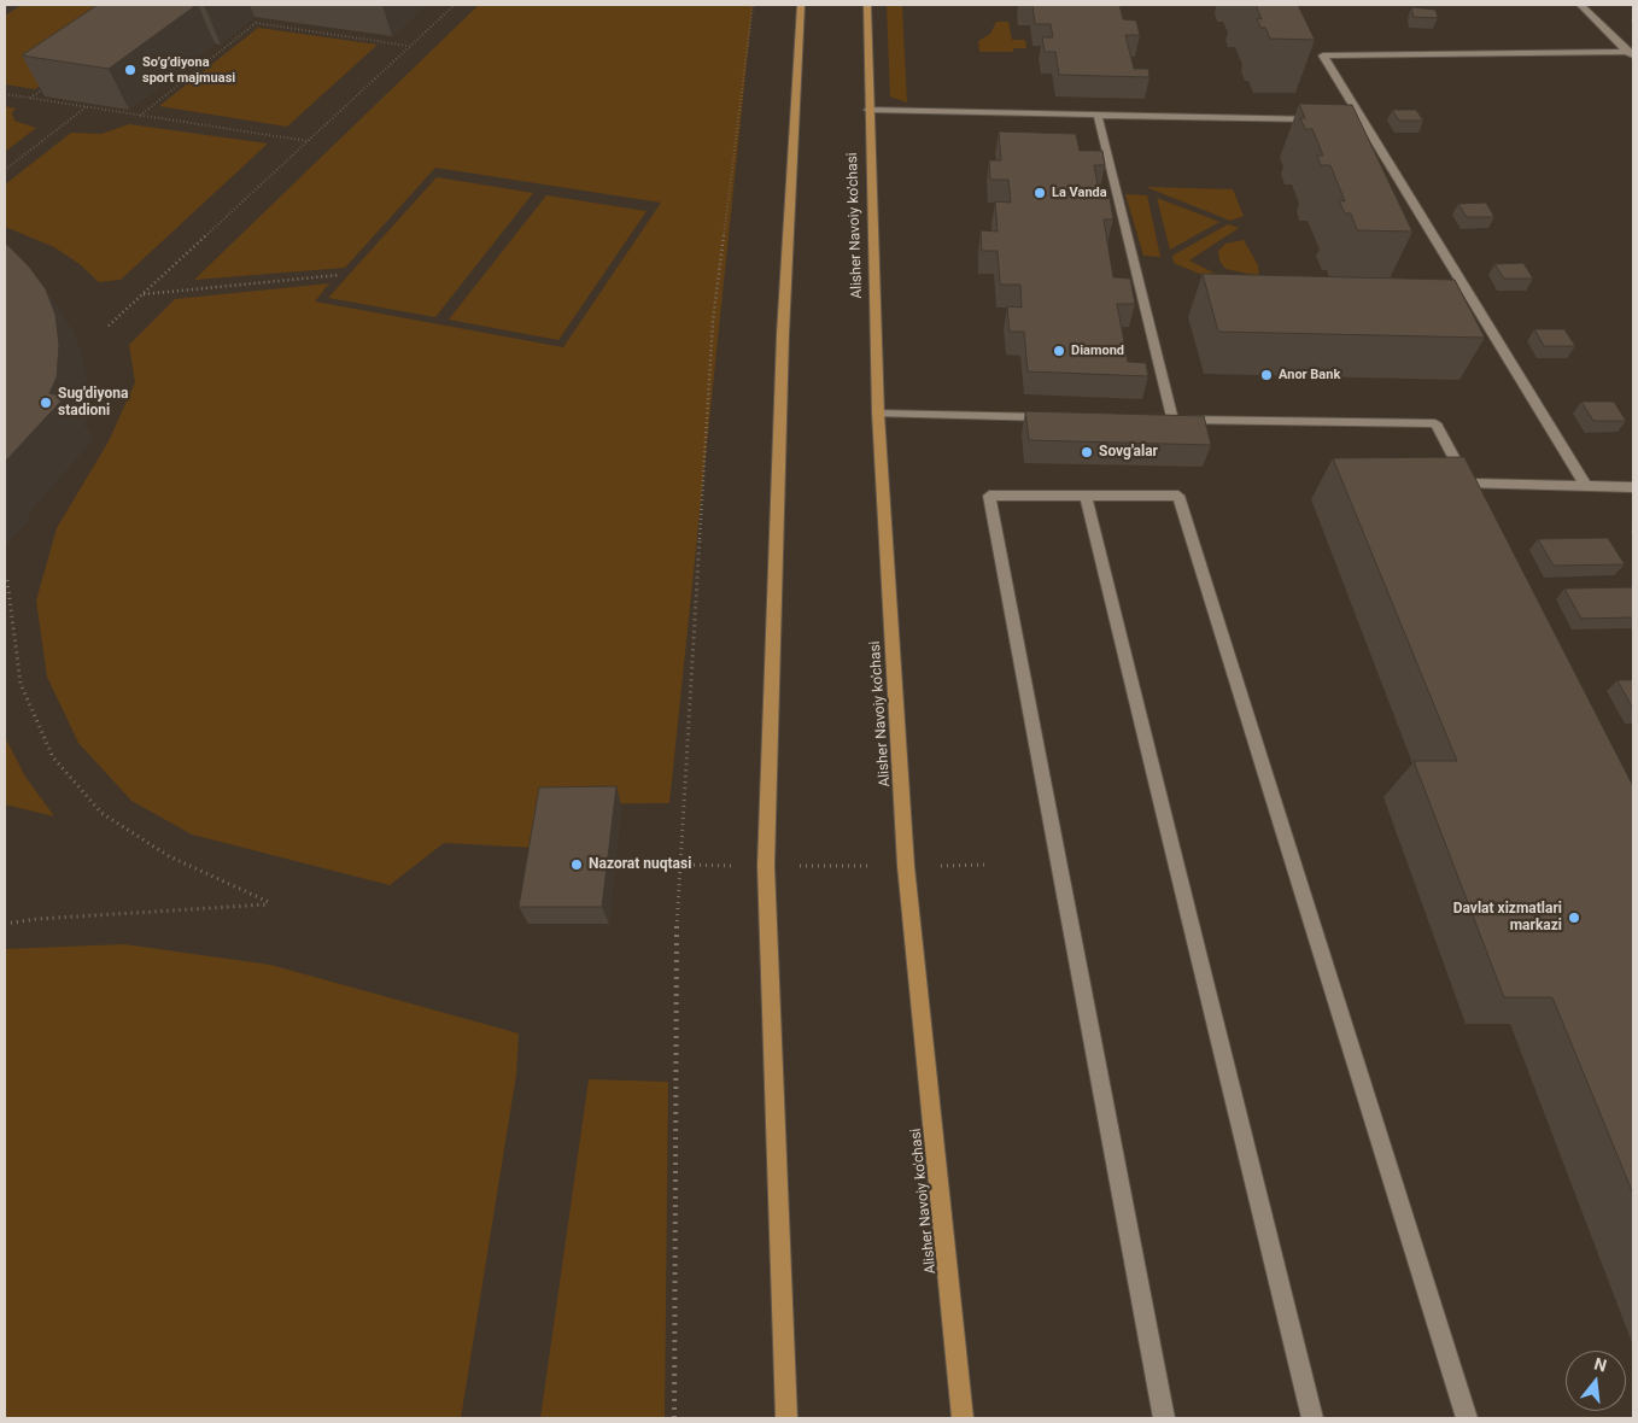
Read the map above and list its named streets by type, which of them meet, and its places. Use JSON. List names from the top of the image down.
{
  "streets": {
    "main road": ["Alisher Navoiy ko'chasi"]
  },
  "places": [
    "So’g’diyona sport majmuasi",
    "La Vanda",
    "Diamond",
    "Anor Bank",
    "Sug'diyona stadioni",
    "Sovg'alar",
    "Nazorat nuqtasi",
    "Davlat xizmatlari markazi"
  ],
  "north": "top"
}
